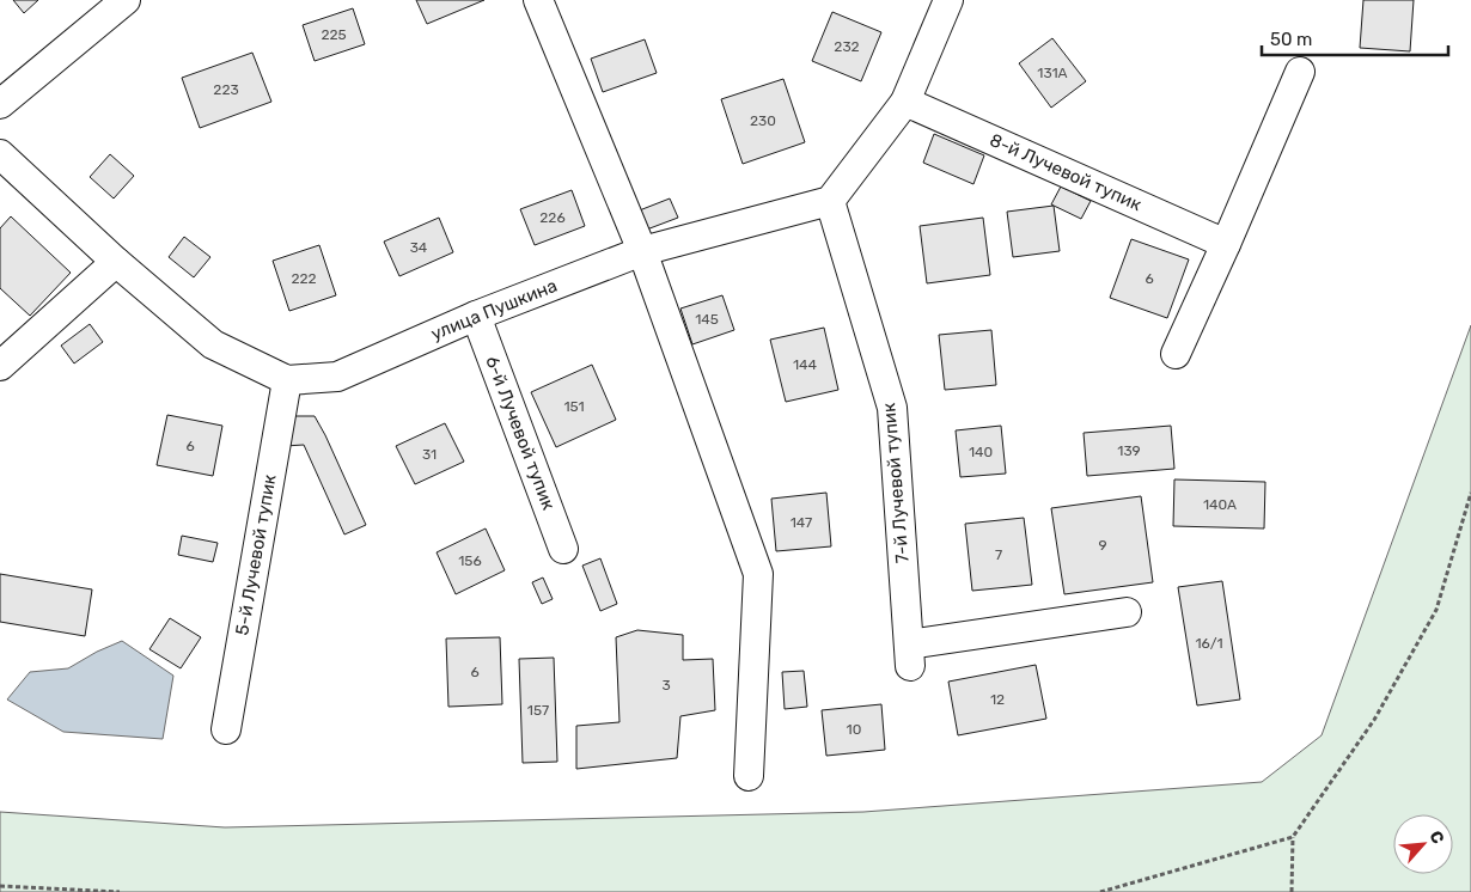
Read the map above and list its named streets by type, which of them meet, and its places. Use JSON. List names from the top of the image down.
{
  "streets": {
    "street": [
      "8-й Лучевой тупик",
      "улица Пушкина",
      "6-й Лучевой тупик",
      "7-й Лучевой тупик",
      "5-й Лучевой тупик"
    ]
  },
  "crossings": [
    ["улица Пушкина", "6-й Лучевой тупик"],
    ["улица Пушкина", "7-й Лучевой тупик"],
    ["улица Пушкина", "5-й Лучевой тупик"]
  ],
  "house_numbers": [
    "225",
    "232",
    "131А",
    "223",
    "230",
    "226",
    "34",
    "222",
    "6",
    "145",
    "144",
    "151",
    "6",
    "139",
    "140",
    "31",
    "140А",
    "147",
    "9",
    "7",
    "156",
    "16/1",
    "6",
    "3",
    "12",
    "157",
    "10"
  ],
  "scale_bar": "50 m",
  "north": "top right"
}
